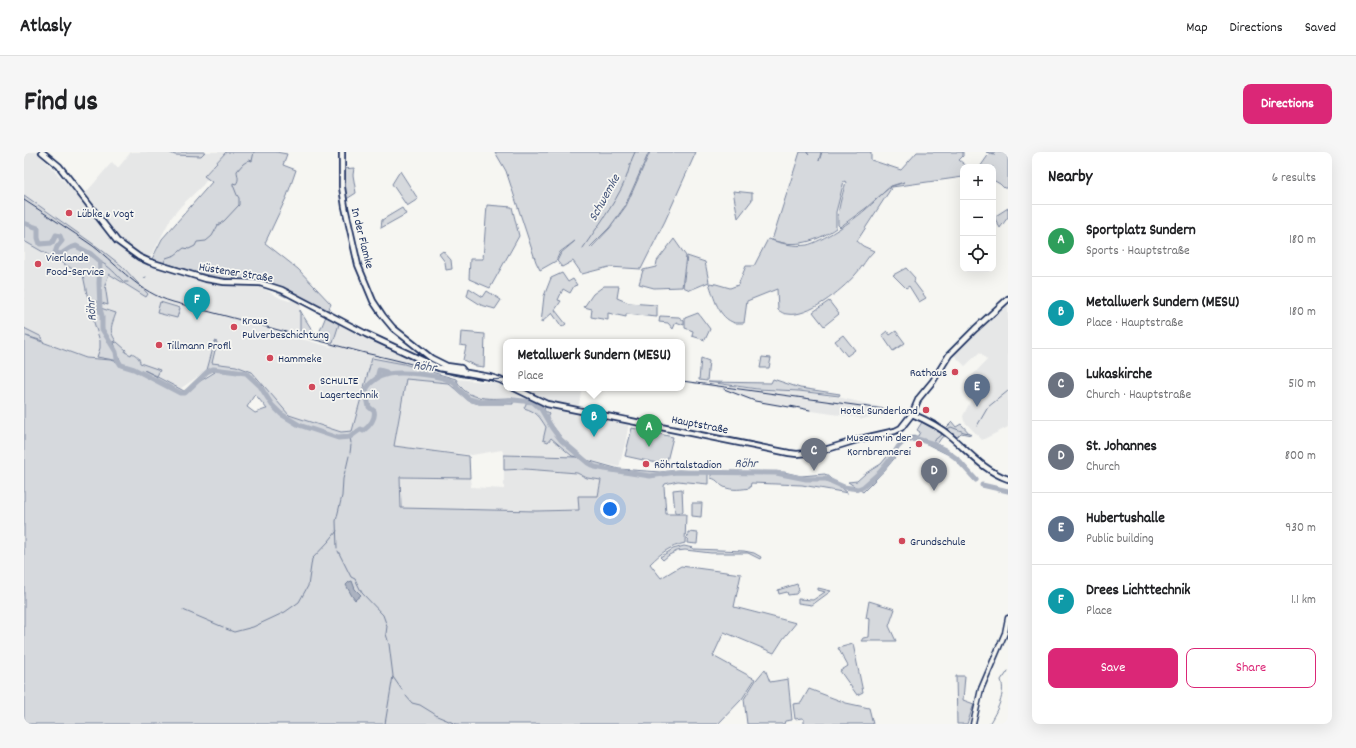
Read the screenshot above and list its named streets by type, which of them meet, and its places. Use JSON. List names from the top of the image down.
{
  "streets": {
    "main road": ["In der Flamke", "Hüstener Straße", "Hauptstraße"]
  },
  "crossings": [
    ["In der Flamke", "Hüstener Straße"]
  ],
  "water": ["Schwemke", "Röhr"],
  "places": [
    "Lübke & Vogt",
    "Vierlande Food-Service",
    "Kraus Pulverbeschichtung",
    "Tillmann Profil",
    "Hammeke",
    "Rathaus",
    "SCHULTE Lagertechnik",
    "Hotel Sunderland",
    "Museum in der Kornbrennerei",
    "Röhrtalstadion",
    "Grundschule"
  ],
  "page": {
    "header": "Atlasly",
    "nav": ["Map", "Directions", "Saved"],
    "title": "Find us",
    "buttons": [
      "Directions",
      ["Save", "Share"]
    ],
    "heading": ["Nearby", "6 results"],
    "map_buttons": ["+", "−"],
    "list": [
      {
        "mark": "A",
        "name": "Sportplatz Sundern",
        "note": "Sports · Hauptstraße",
        "value": "180 m"
      },
      {
        "mark": "B",
        "name": "Metallwerk Sundern (MESU)",
        "note": "Place · Hauptstraße",
        "value": "180 m"
      },
      {
        "mark": "C",
        "name": "Lukaskirche",
        "note": "Church · Hauptstraße",
        "value": "510 m"
      },
      {
        "mark": "D",
        "name": "St. Johannes",
        "note": "Church",
        "value": "800 m"
      },
      {
        "mark": "E",
        "name": "Hubertushalle",
        "note": "Public building",
        "value": "930 m"
      },
      {
        "mark": "F",
        "name": "Drees Lichttechnik",
        "note": "Place",
        "value": "1.1 km"
      }
    ],
    "pins": [
      "F",
      "E",
      "B",
      "A",
      "C",
      "D"
    ],
    "popup": ["Metallwerk Sundern (MESU)", "Place"]
  }
}
